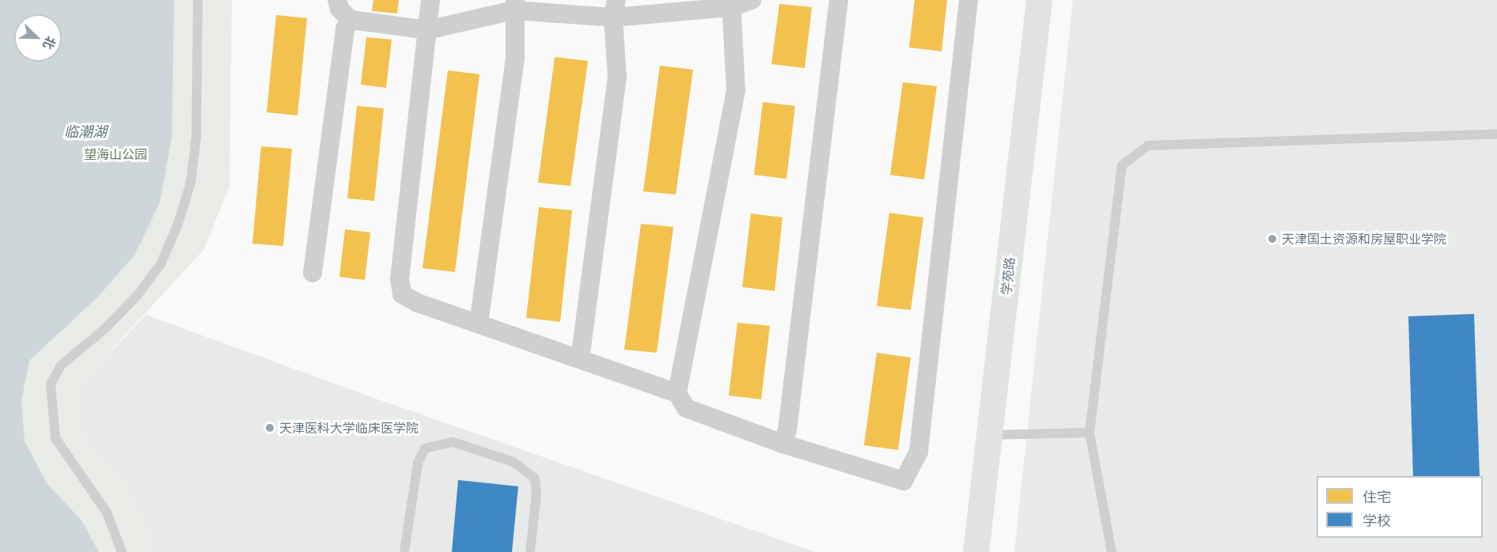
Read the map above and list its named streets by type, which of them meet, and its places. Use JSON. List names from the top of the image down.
{
  "streets": {
    "street": ["学苑路"]
  },
  "water": ["临潮湖"],
  "parks": ["望海山公园"],
  "places": ["天津国土资源和房屋职业学院", "天津医科大学临床医学院"],
  "legend": ["住宅", "学校"],
  "north": "bottom right"
}
